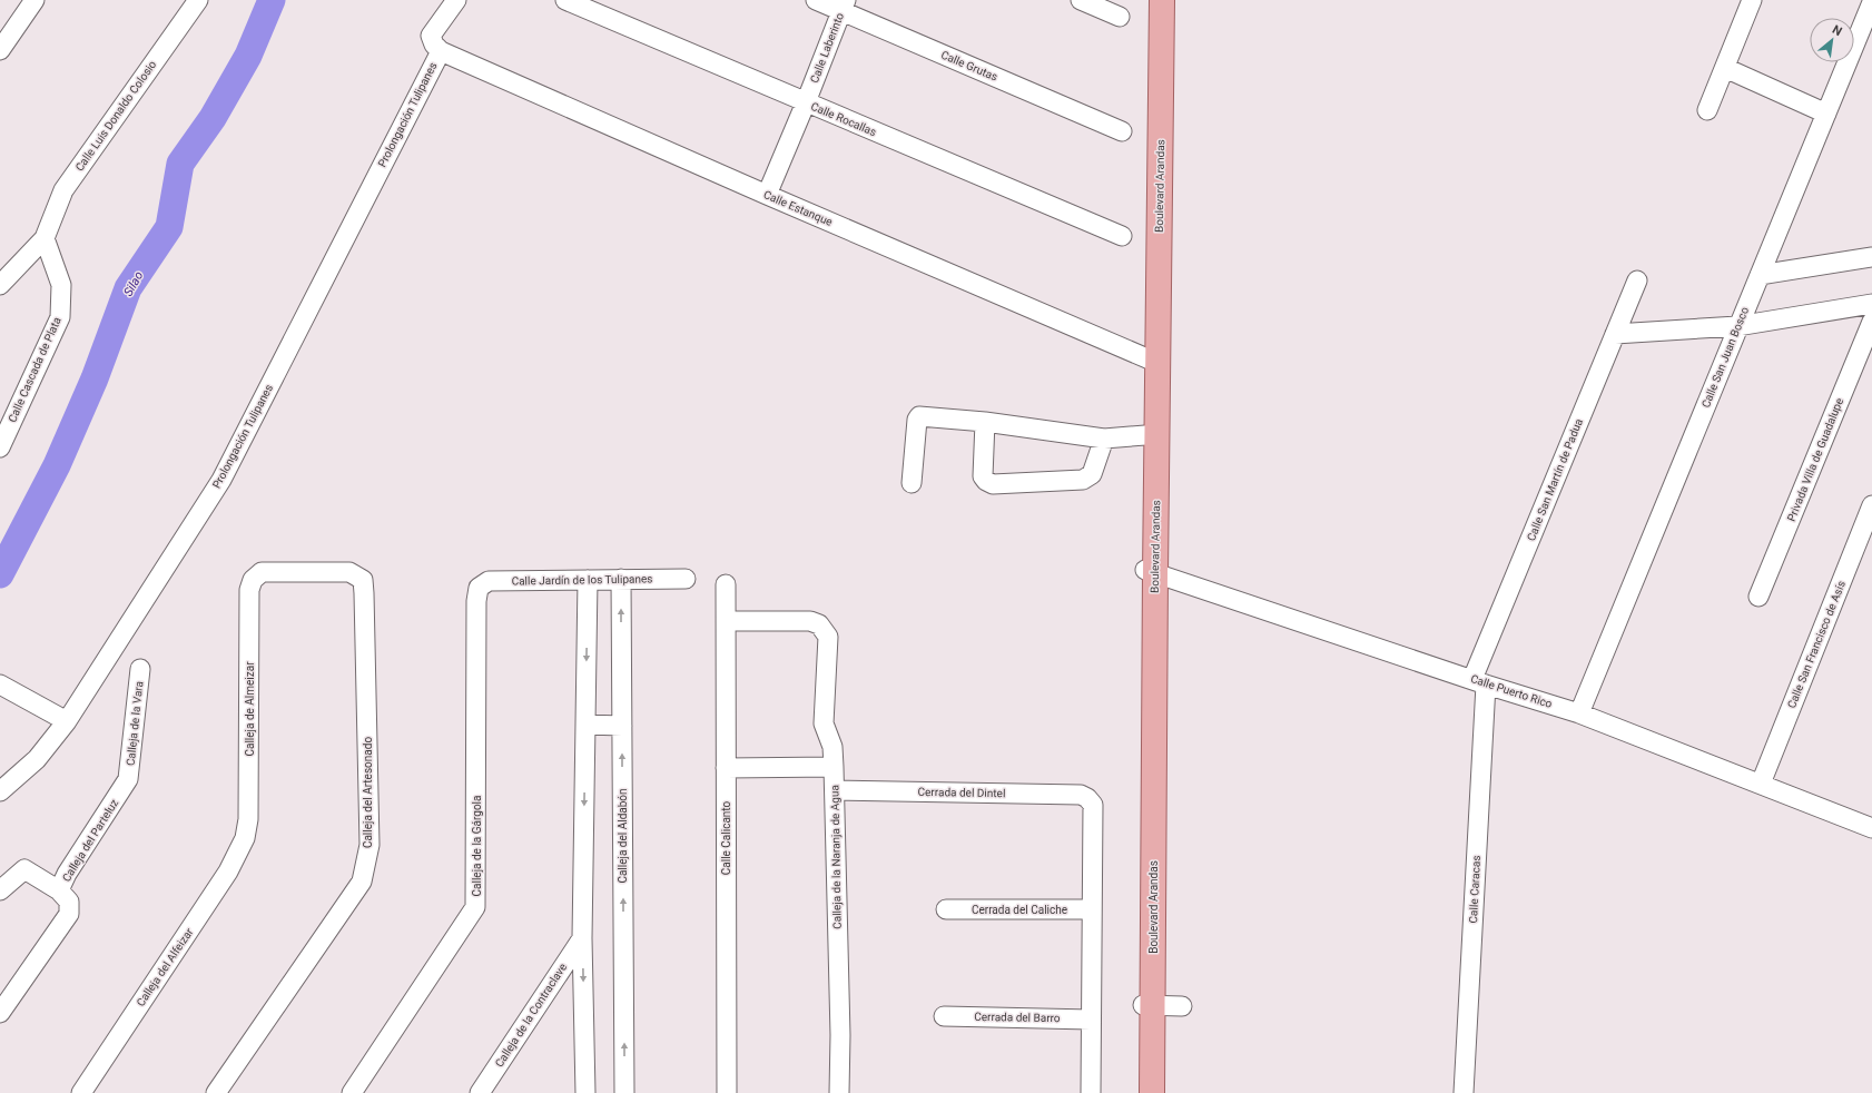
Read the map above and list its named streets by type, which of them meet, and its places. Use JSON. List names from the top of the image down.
{
  "streets": {
    "main road": ["Boulevard Arandas"],
    "street": [
      "Calle Laberinto",
      "Calle Grutas",
      "Prolongación Tulipanes",
      "Calle Luis Donaldo Colosio",
      "Calle Rocallas",
      "Calle Estanque",
      "Calle San Juan Bosco",
      "Calle Cascada de Plata",
      "Privada Villa de Guadalupe",
      "Calle San Martín de Padua",
      "Calle Jardín de los Tulipanes",
      "Calle San Francisco de Asís",
      "Calle Puerto Rico",
      "Calleja de Almeizar",
      "Calleja de la Vara",
      "Calleja del Artesonado",
      "Cerrada del Dintel",
      "Calleja del Aldabón",
      "Calle Calicanto",
      "Calleja del Parteluz",
      "Calleja de la Gárgola",
      "Calleja de la Naranja de Agua",
      "Calle Caracas",
      "Cerrada del Caliche",
      "Calleja del Alfeizar",
      "Calleja de la Contraclave",
      "Cerrada del Barro"
    ]
  },
  "crossings": [
    ["Calle Laberinto", "Calle Grutas"],
    ["Calle Laberinto", "Calle Rocallas"],
    ["Calle Laberinto", "Calle Estanque"],
    ["Prolongación Tulipanes", "Calle Estanque"],
    ["Calle Luis Donaldo Colosio", "Calle Cascada de Plata"],
    ["Boulevard Arandas", "Calle Estanque"],
    ["Boulevard Arandas", "Calle Puerto Rico"],
    ["Calle San Juan Bosco", "Calle Puerto Rico"],
    ["Calle San Martín de Padua", "Calle Puerto Rico"],
    ["Calle San Martín de Padua", "Calle Caracas"],
    ["Calle Jardín de los Tulipanes", "Calleja del Aldabón"],
    ["Calle Jardín de los Tulipanes", "Calleja de la Gárgola"],
    ["Calle San Francisco de Asís", "Calle Puerto Rico"],
    ["Calle Puerto Rico", "Calle Caracas"],
    ["Calleja de Almeizar", "Calleja del Artesonado"],
    ["Calleja de Almeizar", "Calleja del Alfeizar"],
    ["Calleja de la Vara", "Calleja del Parteluz"],
    ["Cerrada del Dintel", "Calleja de la Naranja de Agua"],
    ["Cerrada del Dintel", "Cerrada del Caliche"],
    ["Calle Calicanto", "Calleja de la Naranja de Agua"]
  ],
  "water": ["Silao"],
  "north": "top right"
}
